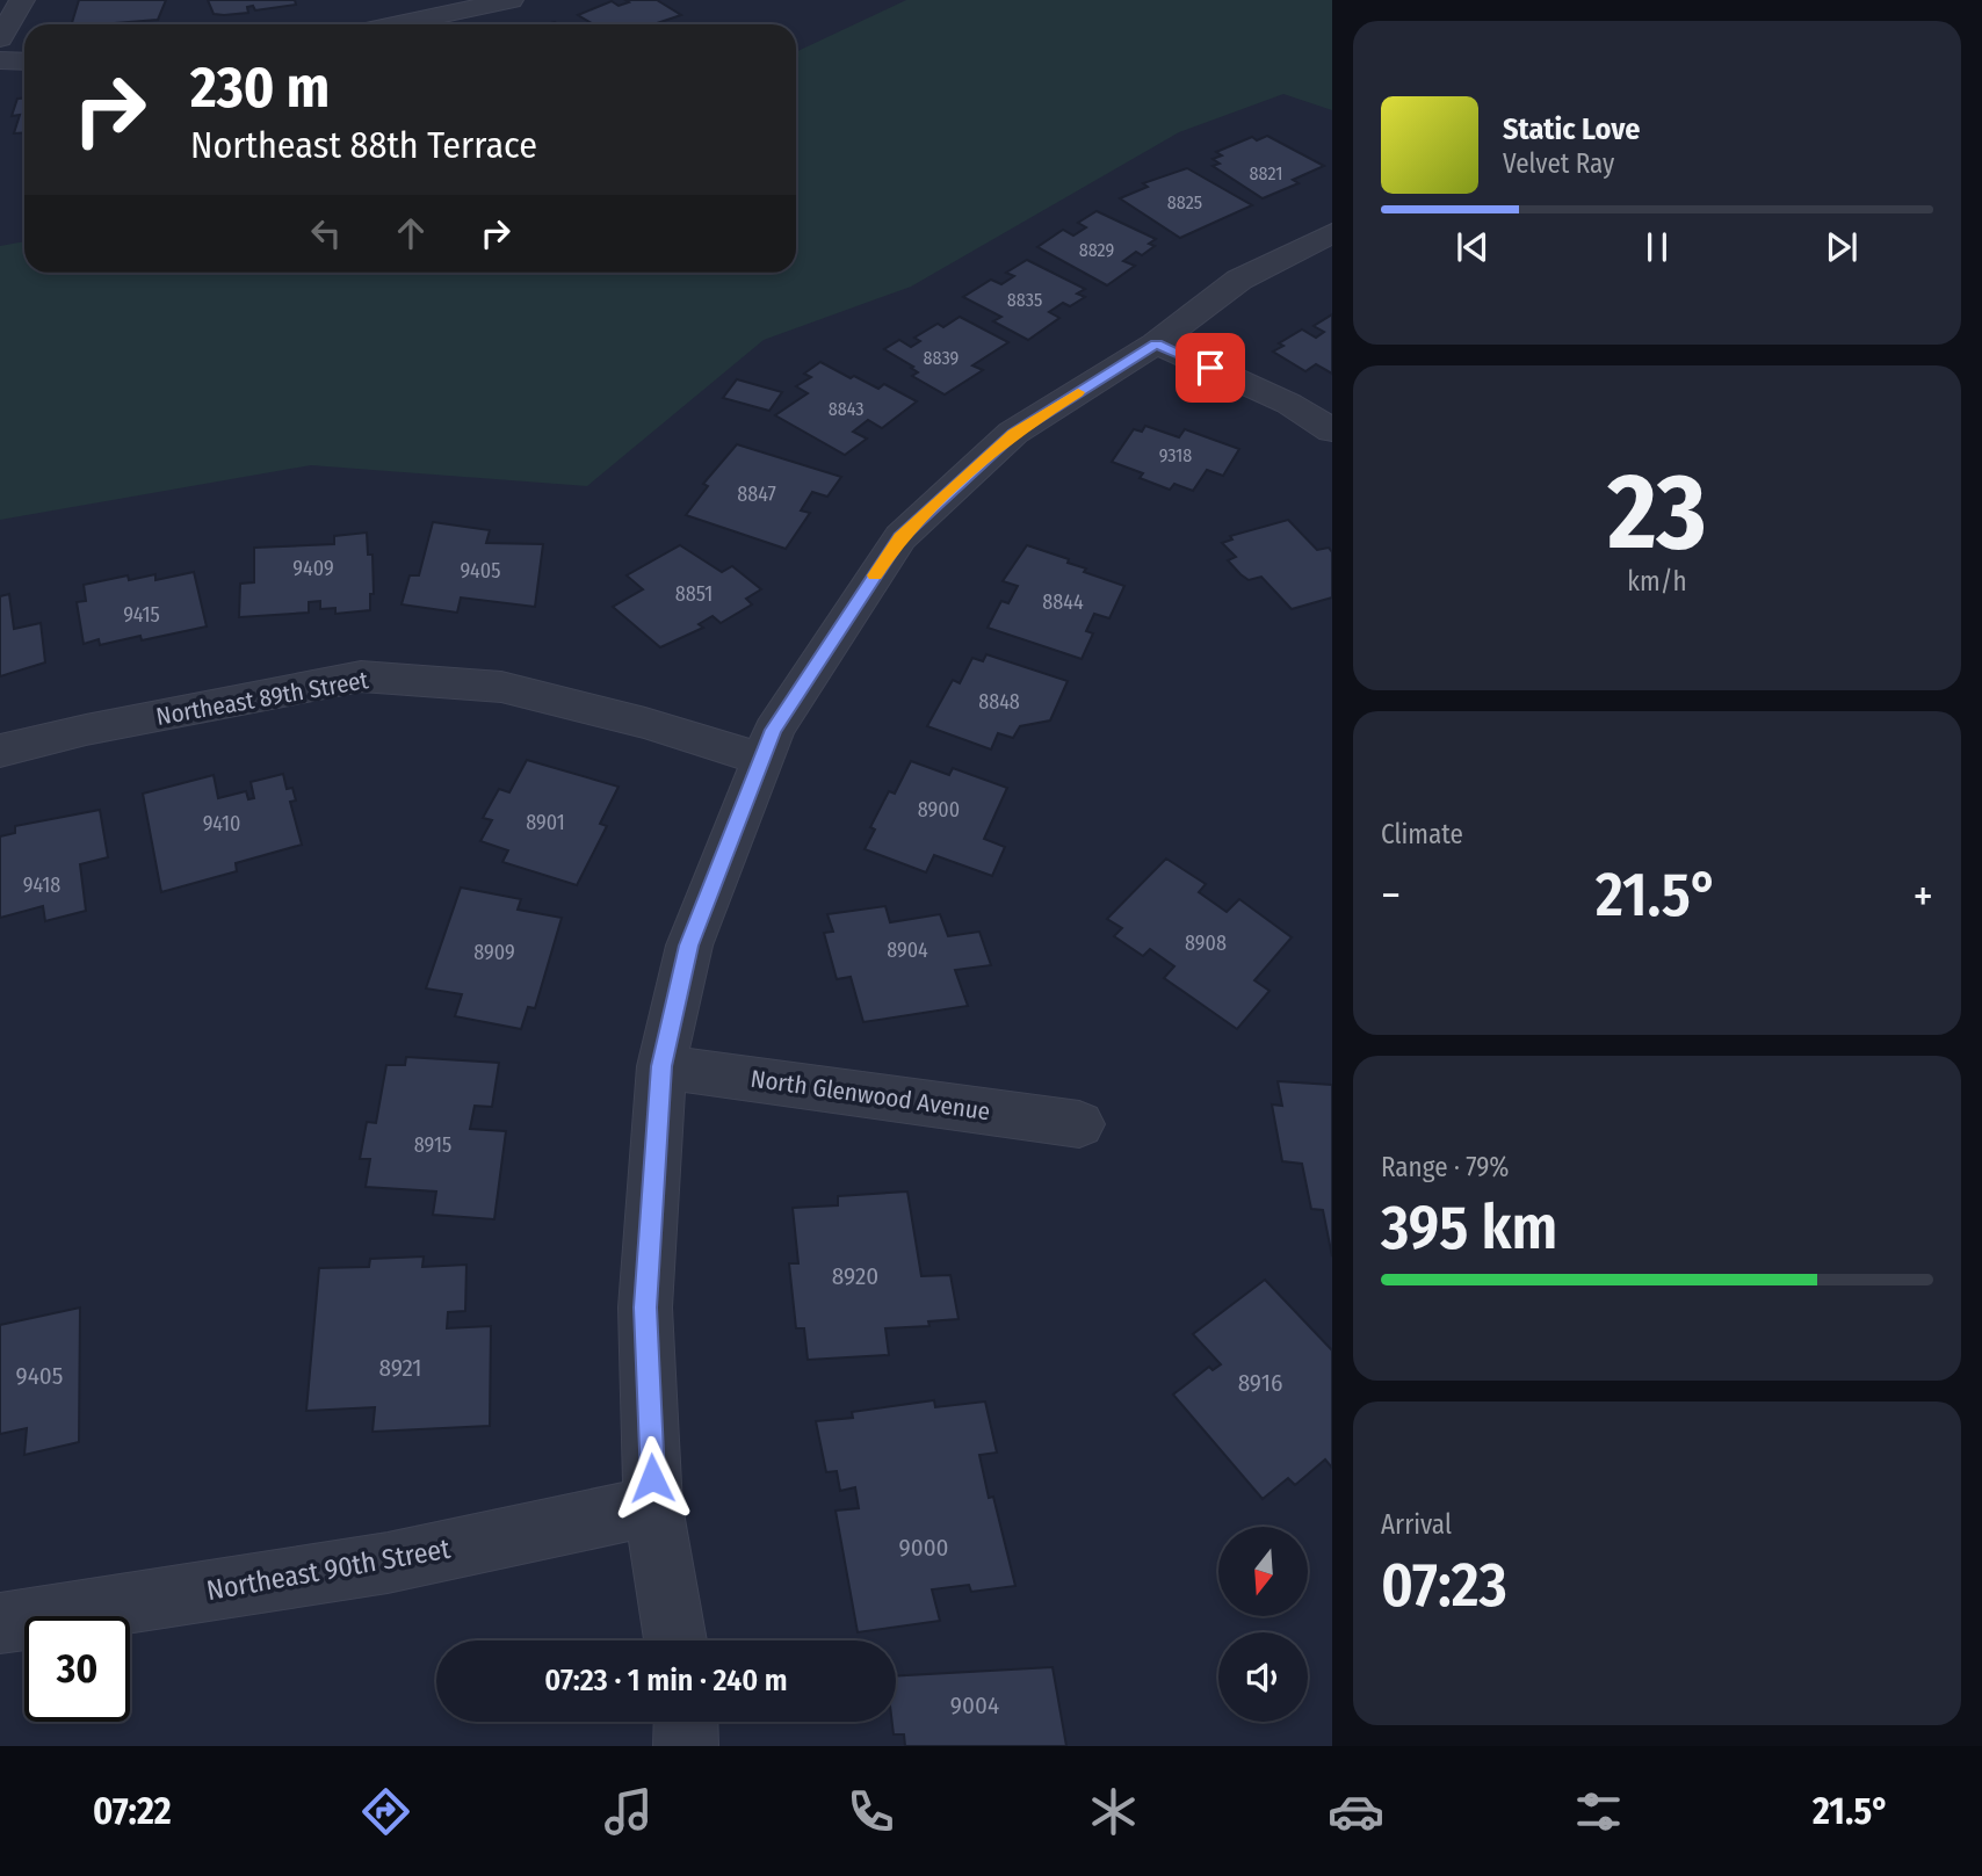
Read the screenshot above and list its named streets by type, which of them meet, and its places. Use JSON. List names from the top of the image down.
{
  "streets": {
    "street": ["Northeast 89th Street", "North Glenwood Avenue", "Northeast 90th Street"]
  },
  "house_numbers": [
    "8821",
    "8825",
    "8829",
    "8835",
    "8839",
    "8843",
    "9318",
    "8847",
    "9409",
    "9405",
    "8851",
    "8844",
    "9415",
    "8848",
    "8900",
    "8901",
    "9410",
    "9418",
    "8908",
    "8904",
    "8909",
    "8915",
    "8920",
    "8921",
    "9405",
    "8916",
    "9000",
    "9004"
  ],
  "north": "bottom",
  "page": {
    "turn": ["230 m", "Northeast 88th Terrace"],
    "song": ["Static Love", "Velvet Ray"],
    "tile": [
      ["23", "km/h"],
      "Climate",
      ["Range · 79%", "395 km"],
      ["Arrival", "07:23"]
    ],
    "heat": ["−", "21.5°", "+"],
    "limit": "30",
    "trip": "07:23 · 1 min · 240 m",
    "tabs": ["07:22", "21.5°"]
  }
}
